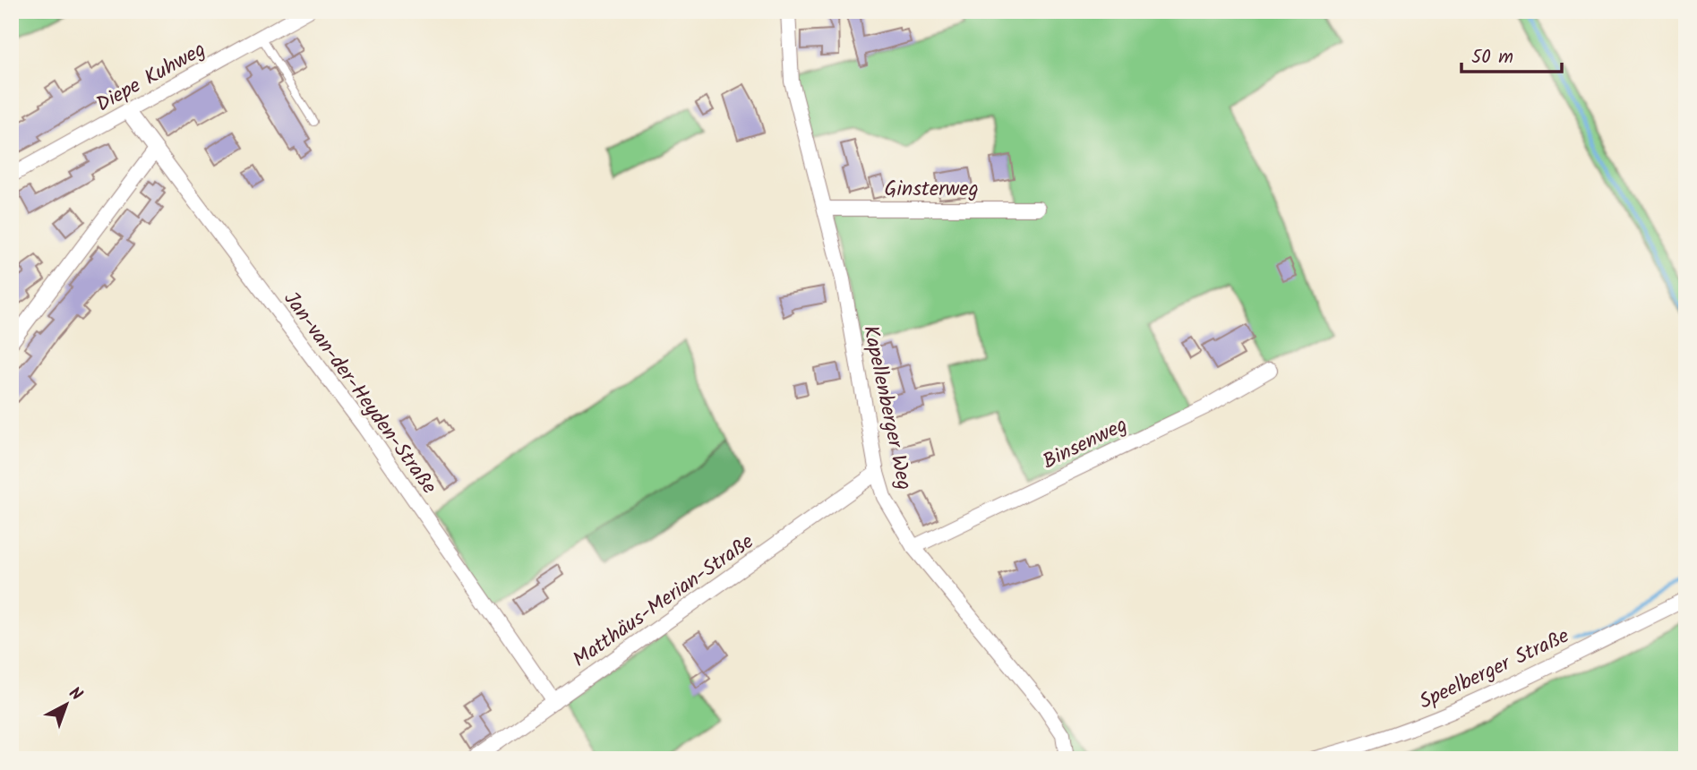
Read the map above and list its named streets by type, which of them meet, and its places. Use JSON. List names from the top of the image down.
{
  "streets": {
    "street": [
      "Diepe Kuhweg",
      "Ginsterweg",
      "Jan-van-der-Heyden-Straße",
      "Kapellenberger Weg",
      "Binsenweg",
      "Matthäus-Merian-Straße",
      "Speelberger Straße"
    ]
  },
  "crossings": [
    ["Diepe Kuhweg", "Jan-van-der-Heyden-Straße"],
    ["Ginsterweg", "Kapellenberger Weg"],
    ["Jan-van-der-Heyden-Straße", "Matthäus-Merian-Straße"],
    ["Kapellenberger Weg", "Binsenweg"],
    ["Kapellenberger Weg", "Matthäus-Merian-Straße"]
  ],
  "scale_bar": "50 m",
  "north": "top right"
}
